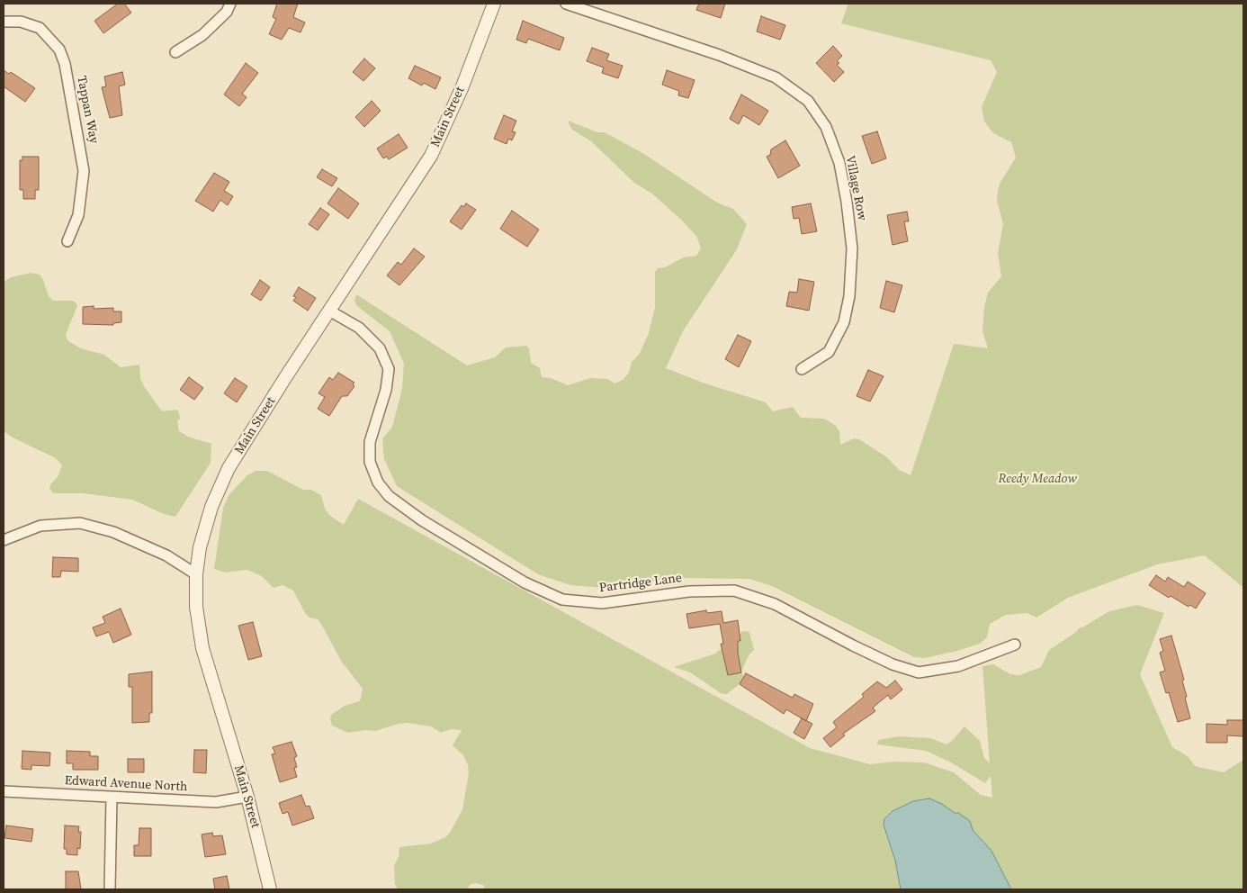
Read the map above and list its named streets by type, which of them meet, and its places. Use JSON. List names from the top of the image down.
{
  "streets": {
    "street": [
      "Tappan Way",
      "Main Street",
      "Village Row",
      "Partridge Lane",
      "Edward Avenue North"
    ]
  },
  "crossings": [
    ["Main Street", "Partridge Lane"],
    ["Main Street", "Edward Avenue North"]
  ],
  "parks": ["Reedy Meadow"]
}
